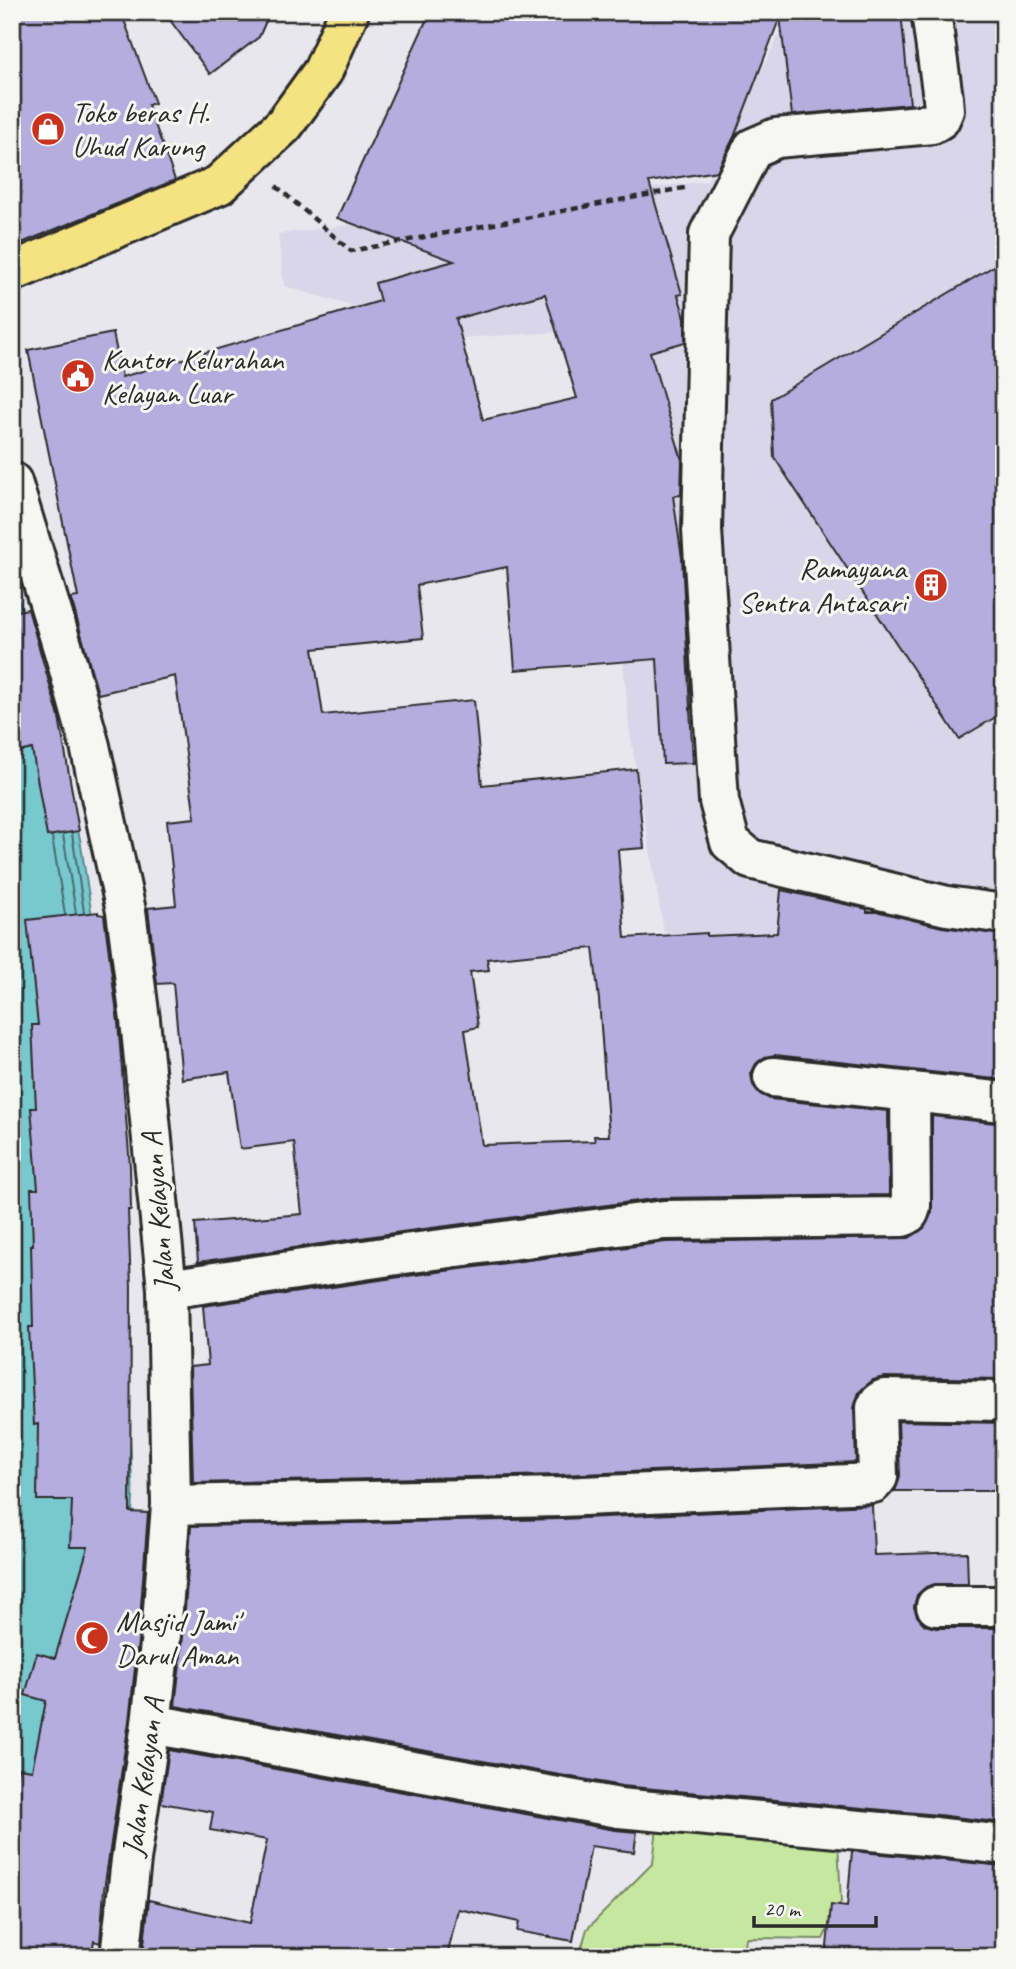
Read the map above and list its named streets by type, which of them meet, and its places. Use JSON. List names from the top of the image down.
{
  "streets": {
    "street": ["Jalan Kelayan A"]
  },
  "places": {
    "shop": ["Toko beras H. Uhud Karung"],
    "public building": ["Kantor Kelurahan Kelayan Luar"],
    "building": ["Ramayana Sentra Antasari"],
    "mosque": ["Masjid Jami' Darul Aman"]
  },
  "scale_bar": "20 m"
}
